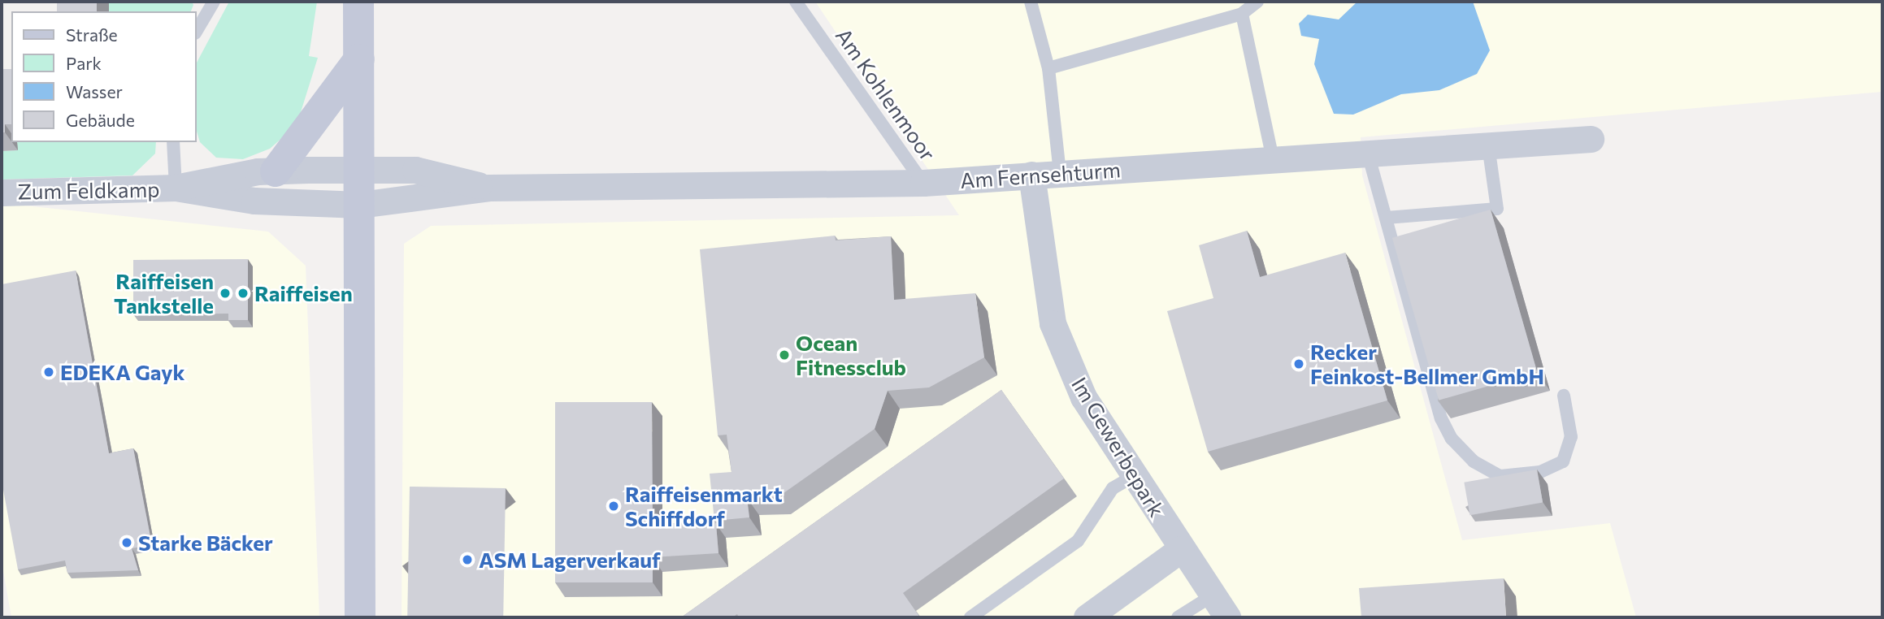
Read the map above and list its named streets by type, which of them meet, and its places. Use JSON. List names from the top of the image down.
{
  "streets": {
    "street": ["Am Fernsehturm", "Zum Feldkamp", "Im Gewerbepark"],
    "lane": ["Am Kohlenmoor"]
  },
  "crossings": [
    ["Am Kohlenmoor", "Am Fernsehturm"],
    ["Am Fernsehturm", "Zum Feldkamp"],
    ["Am Fernsehturm", "Im Gewerbepark"]
  ],
  "places": [
    "Raiffeisen Tankstelle",
    "Raiffeisen",
    "Ocean Fitnessclub",
    "Recker Feinkost-Bellmer GmbH",
    "EDEKA Gayk",
    "Raiffeisenmarkt Schiffdorf",
    "Starke Bäcker",
    "ASM Lagerverkauf"
  ],
  "legend": [
    "Straße",
    "Park",
    "Wasser",
    "Gebäude"
  ]
}
